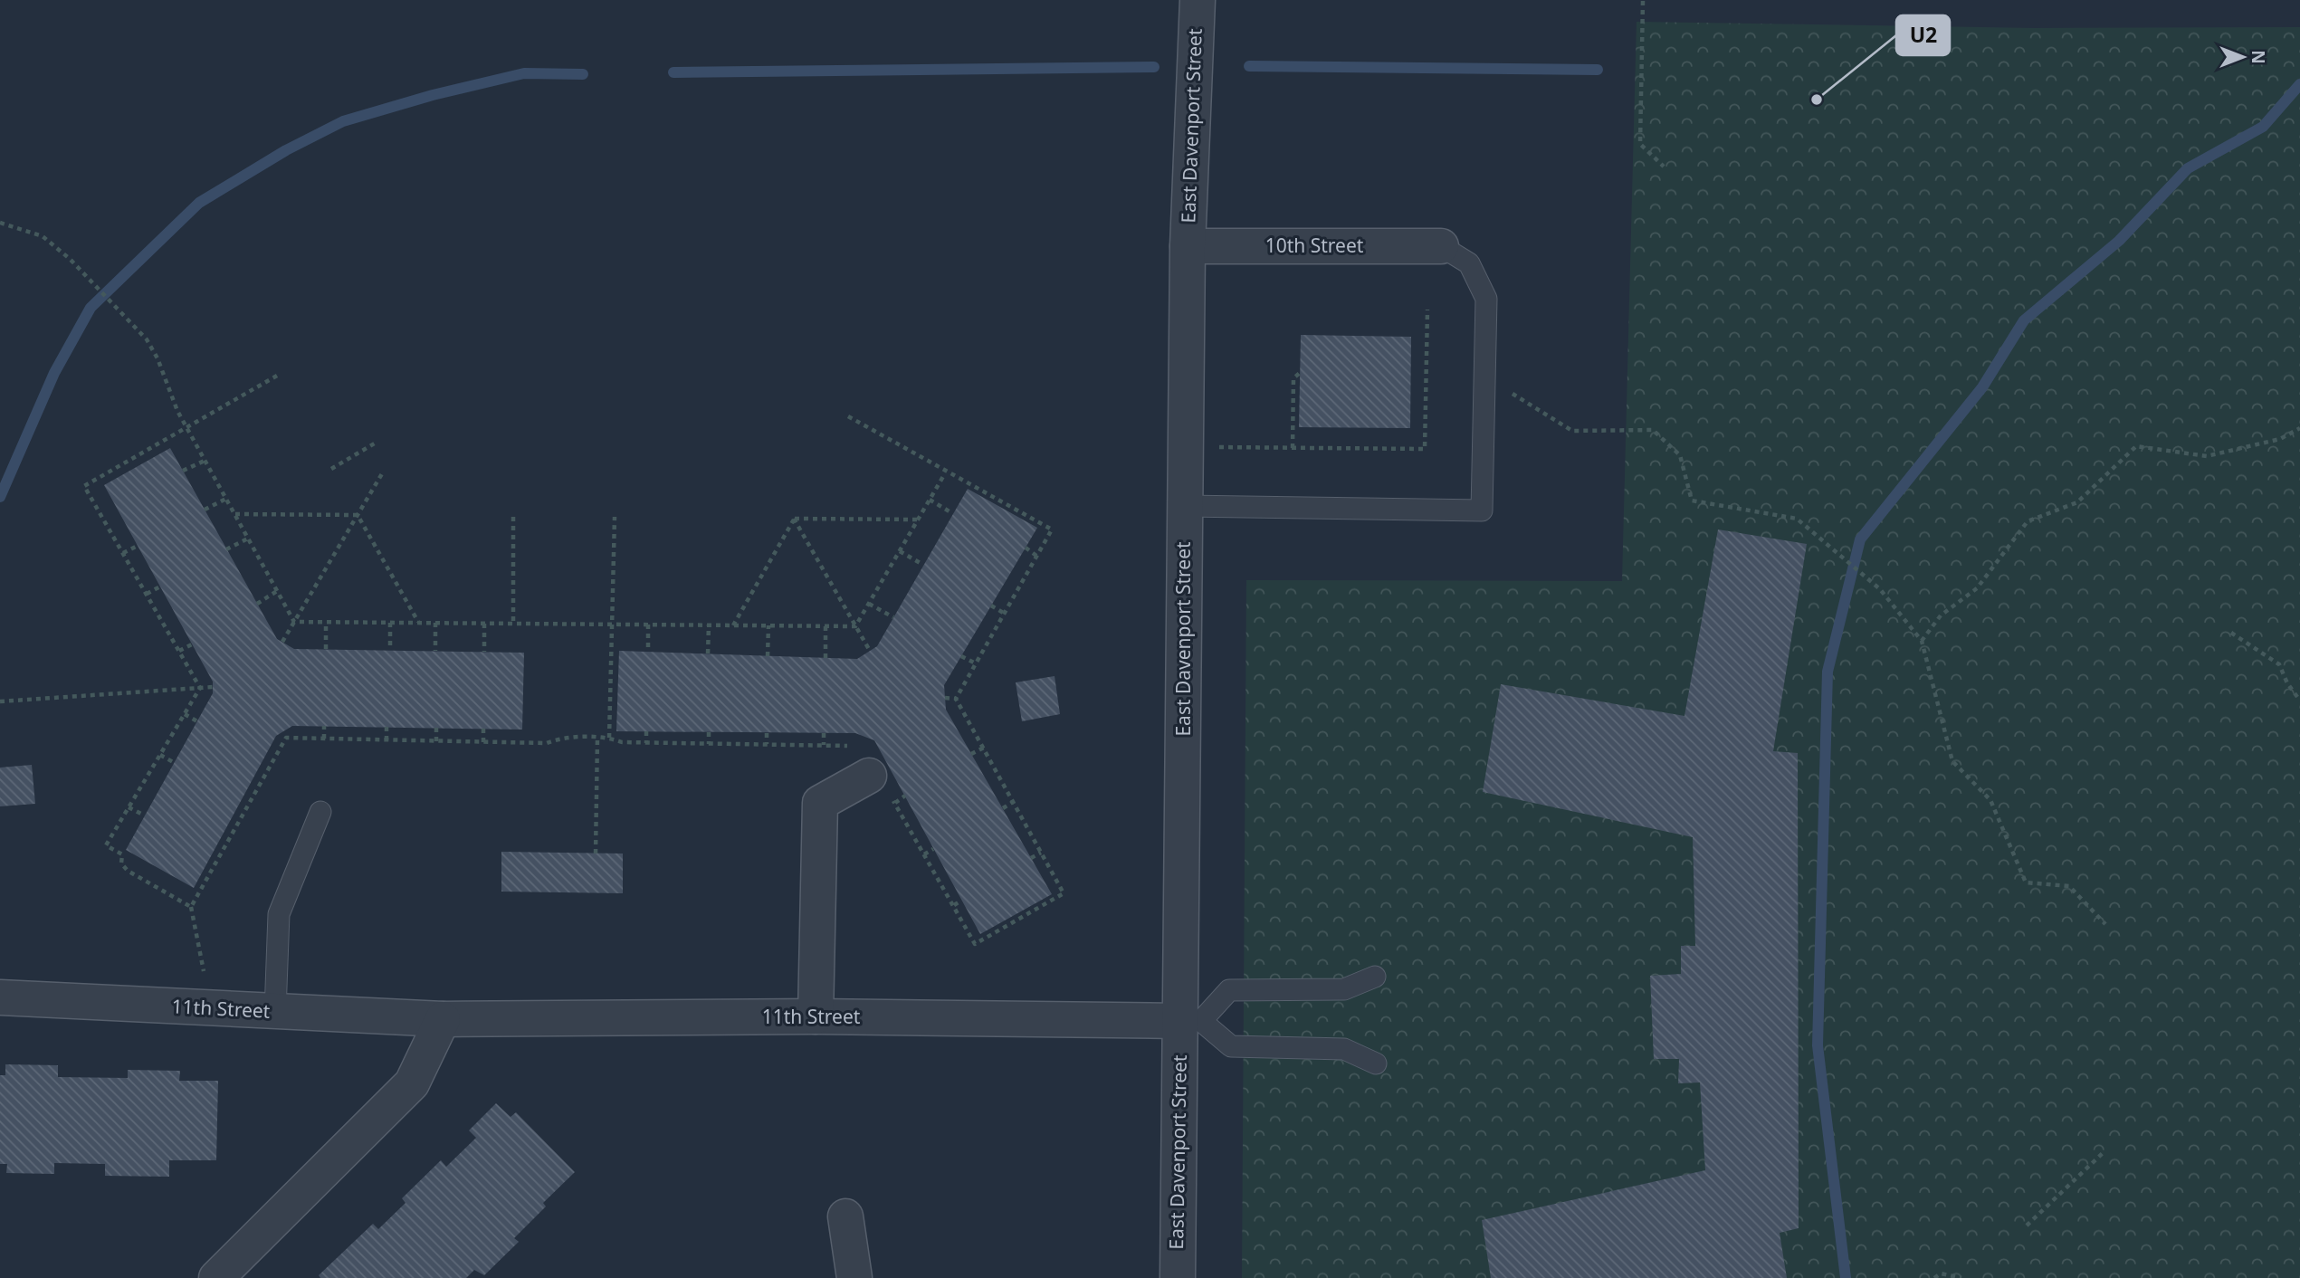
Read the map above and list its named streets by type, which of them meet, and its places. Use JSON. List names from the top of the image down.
{
  "streets": {
    "street": ["East Davenport Street", "10th Street", "11th Street"]
  },
  "crossings": [
    ["East Davenport Street", "10th Street"],
    ["East Davenport Street", "11th Street"]
  ],
  "places": ["U2"],
  "north": "right"
}
